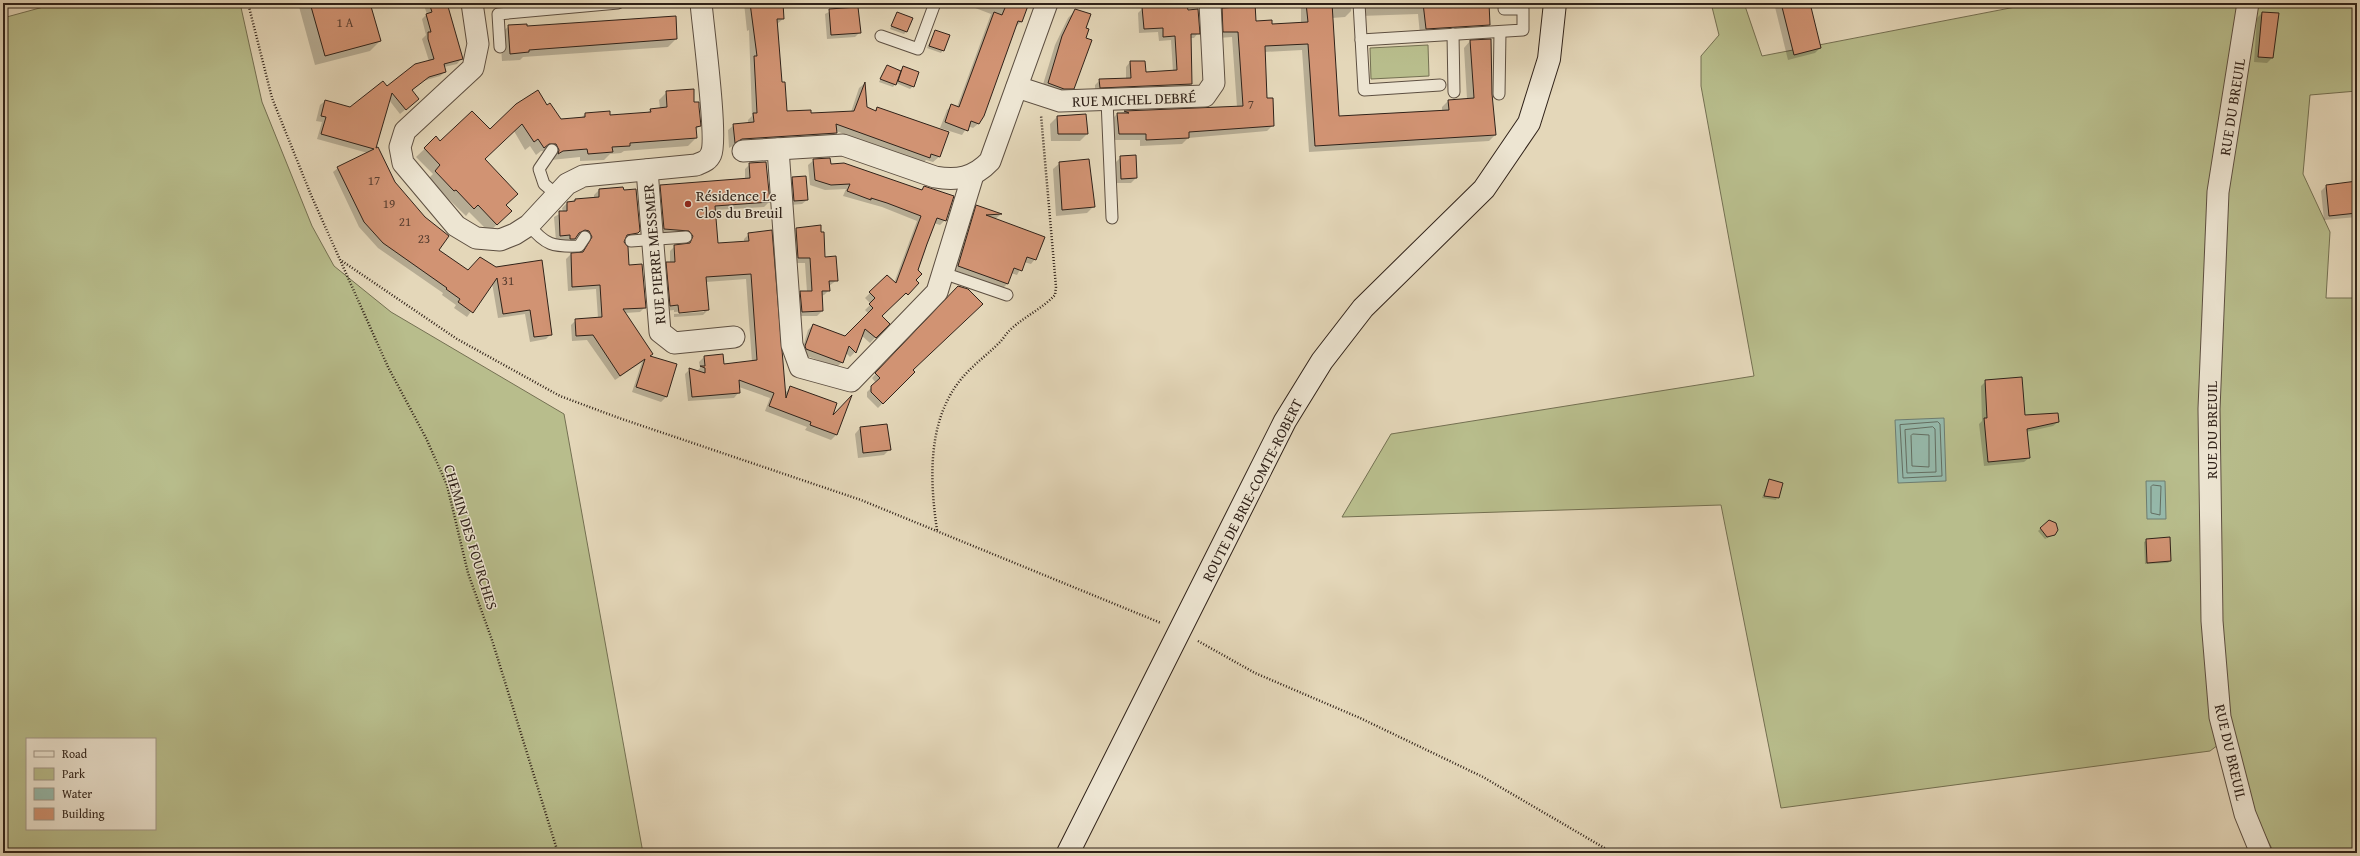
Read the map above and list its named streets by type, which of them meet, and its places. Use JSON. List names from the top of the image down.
{
  "streets": {
    "main road": ["ROUTE DE BRIE-COMTE-ROBERT"],
    "street": ["RUE MICHEL DEBRÉ", "RUE DU BREUIL", "RUE PIERRE MESSMER"],
    "path": ["CHEMIN DES FOURCHES"]
  },
  "places": ["Résidence Le Clos du Breuil"],
  "house_numbers": [
    "1 A",
    "7",
    "17",
    "19",
    "21",
    "23",
    "31"
  ],
  "legend": [
    "Road",
    "Park",
    "Water",
    "Building"
  ]
}
